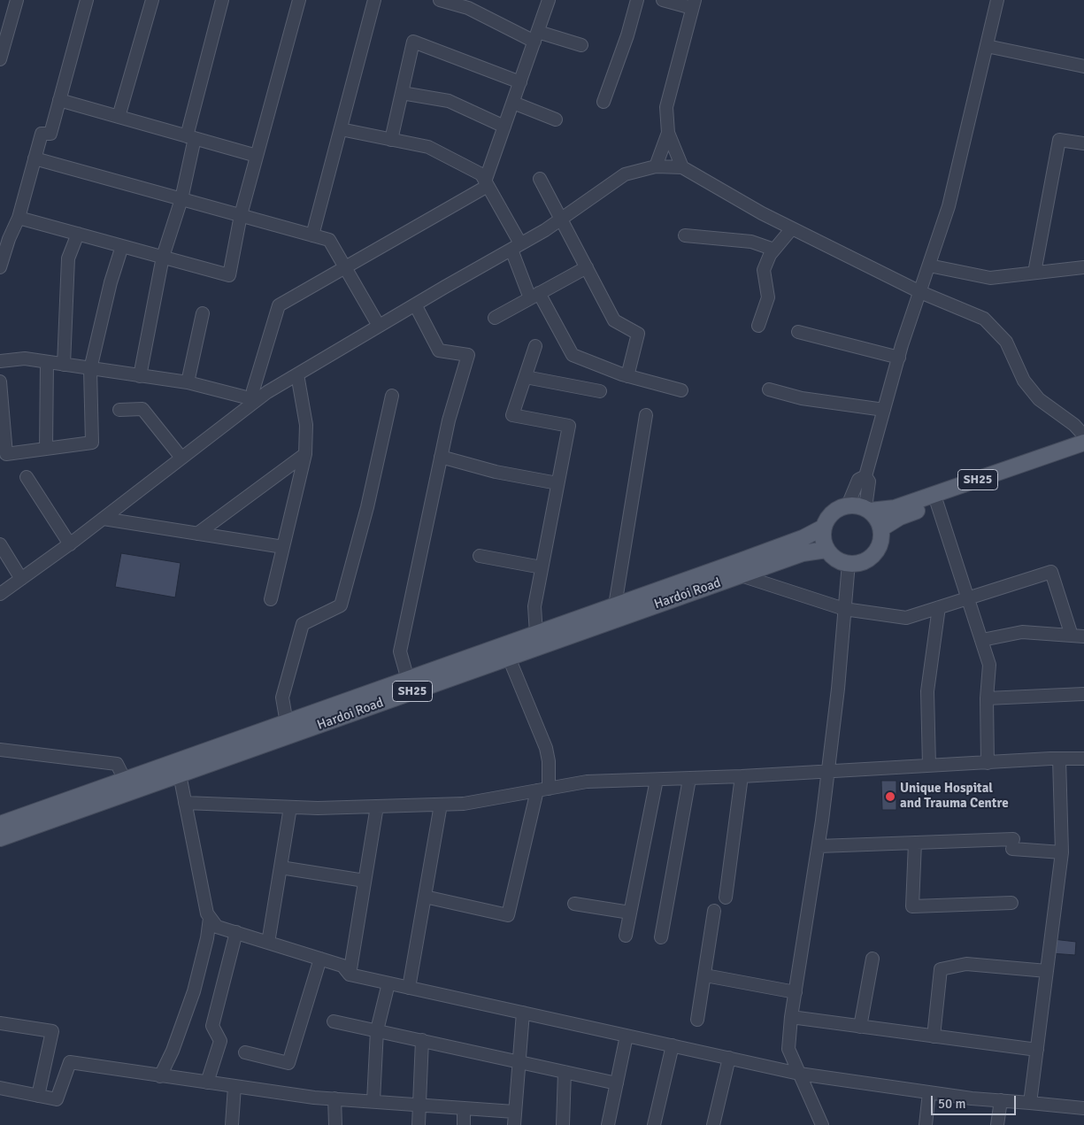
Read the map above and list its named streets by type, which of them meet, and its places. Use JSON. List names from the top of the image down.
{
  "streets": {
    "main road": ["SH25", "Hardoi Road"]
  },
  "crossings": [
    ["SH25", "Hardoi Road"]
  ],
  "places": ["Unique Hospital and Trauma Centre"],
  "scale_bar": "50 m"
}
